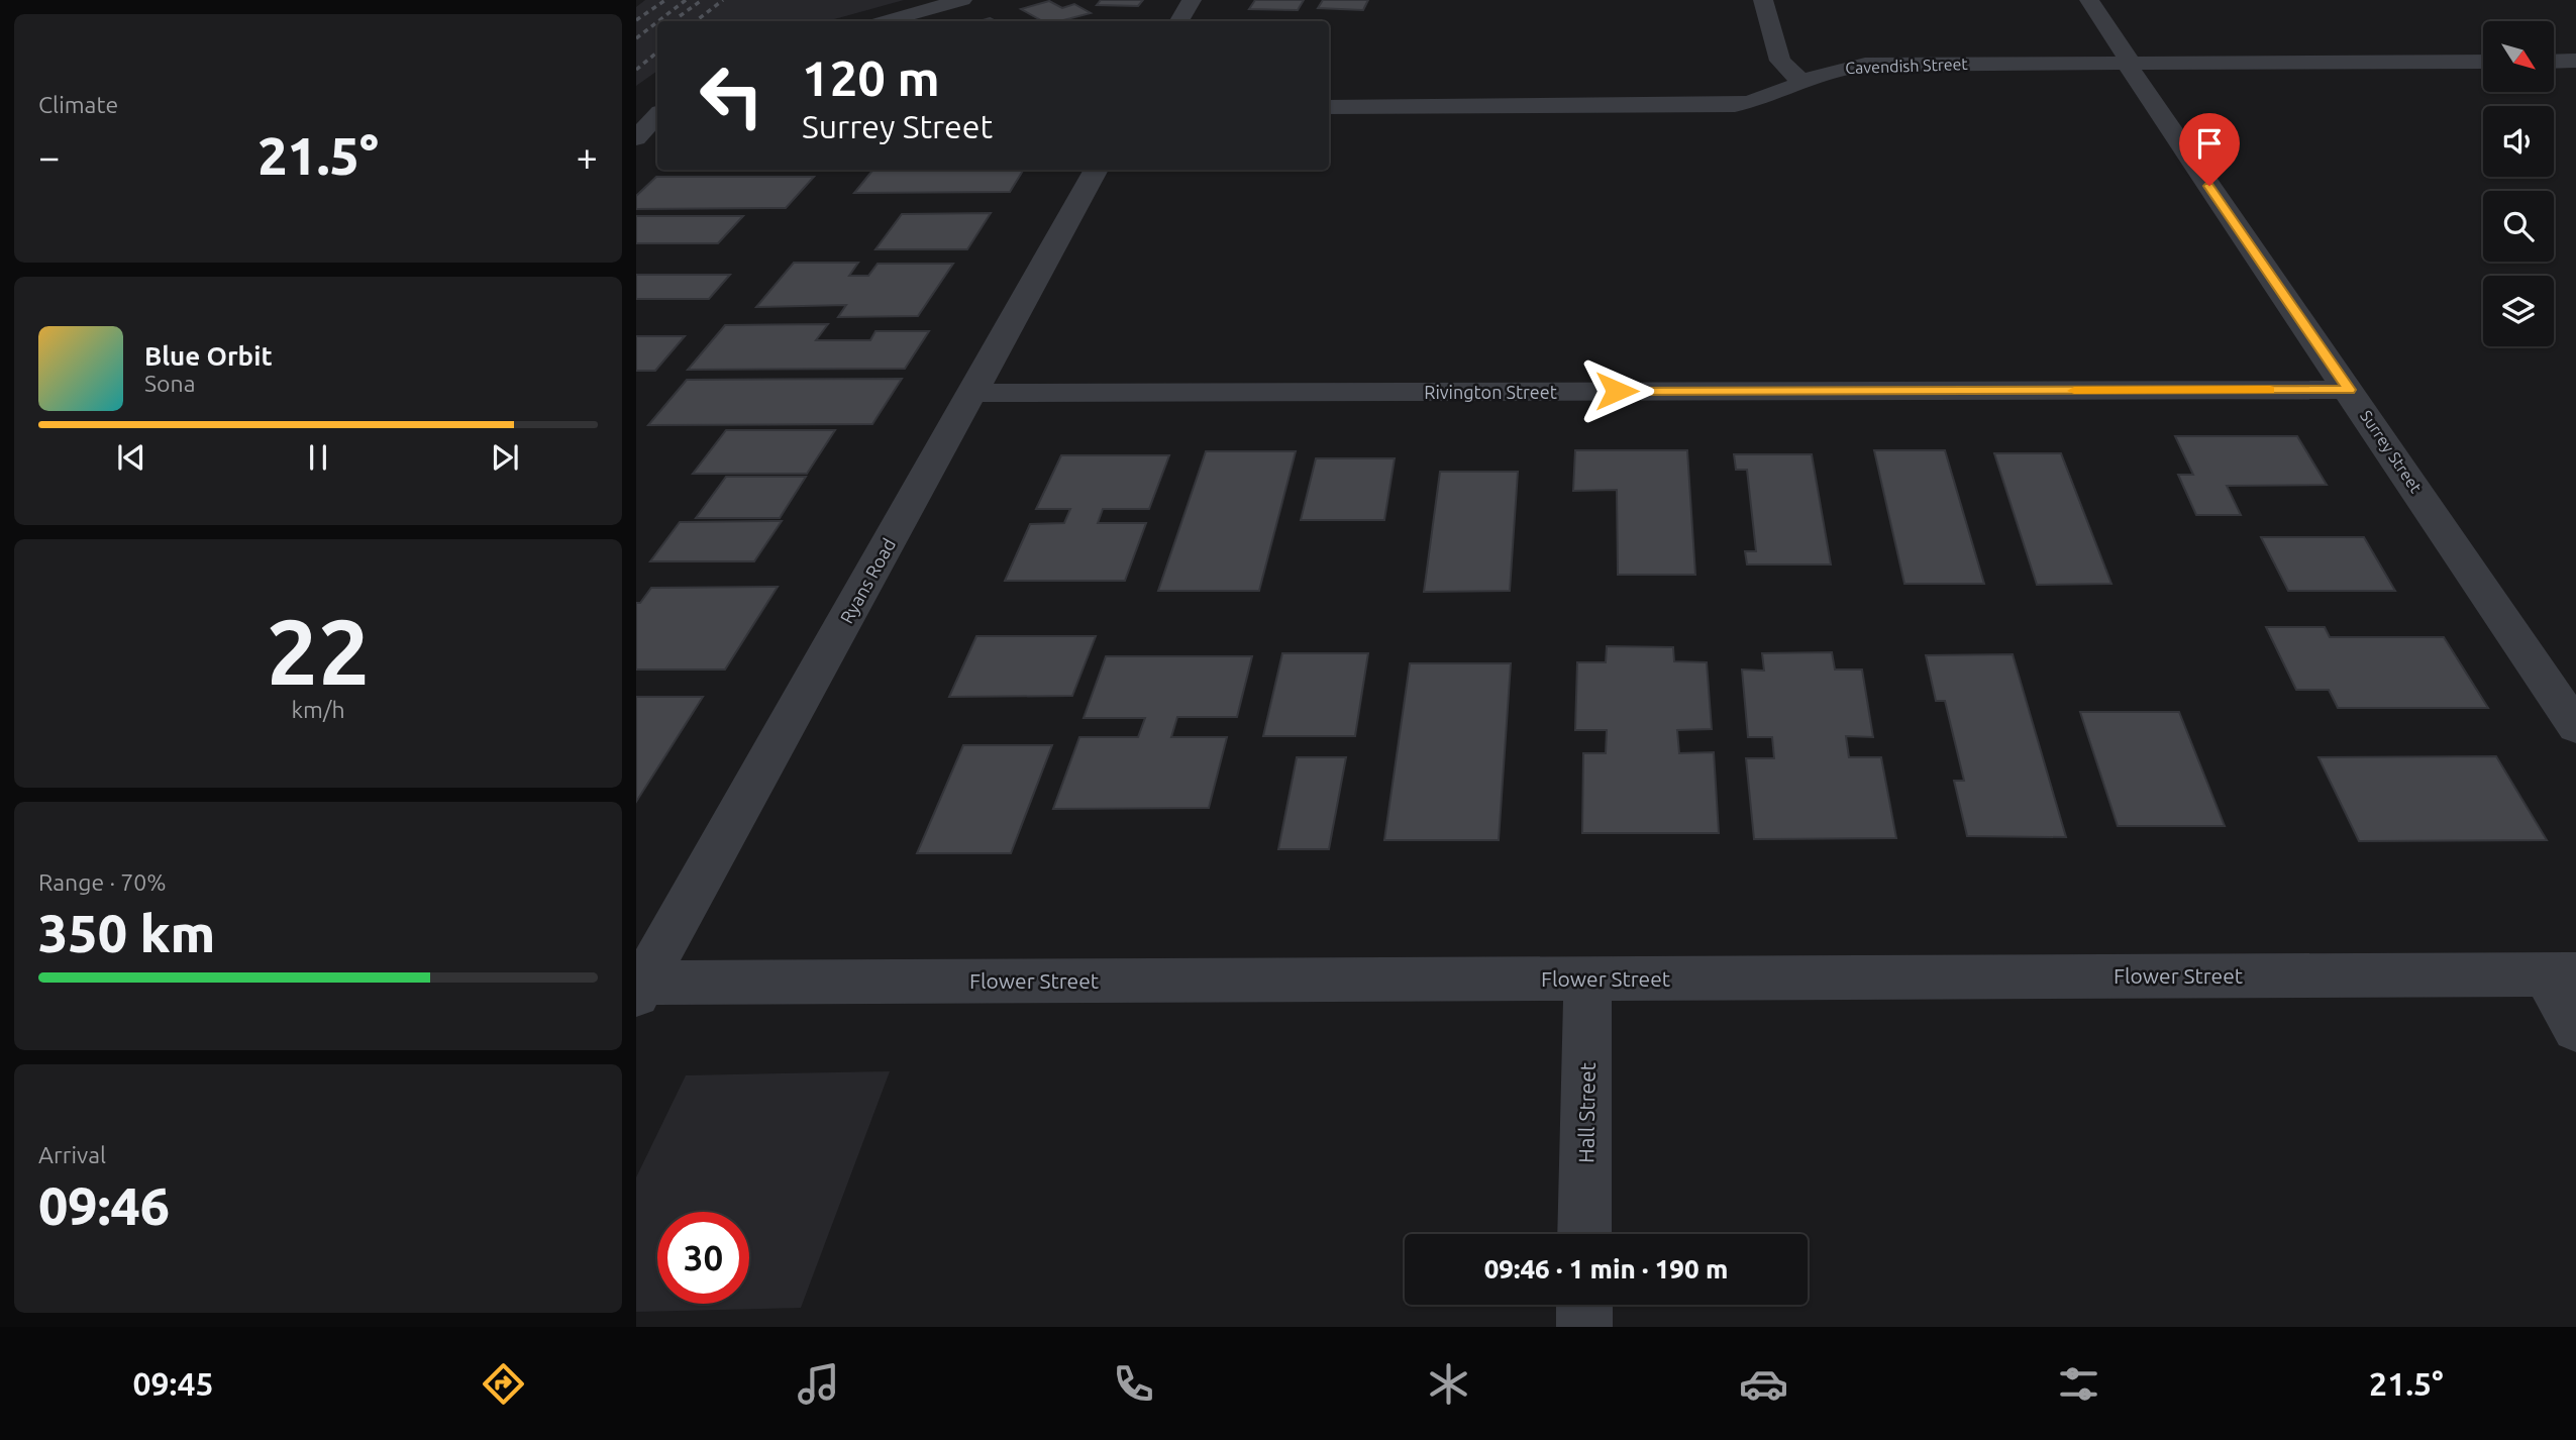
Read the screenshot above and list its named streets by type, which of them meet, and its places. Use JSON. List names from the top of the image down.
{
  "streets": {
    "street": [
      "Cavendish Street",
      "Rivington Street",
      "Surrey Street",
      "Ryans Road",
      "Flower Street",
      "Hall Street"
    ]
  },
  "crossings": [
    ["Cavendish Street", "Surrey Street"],
    ["Rivington Street", "Surrey Street"],
    ["Rivington Street", "Ryans Road"],
    ["Ryans Road", "Flower Street"],
    ["Flower Street", "Hall Street"]
  ],
  "north": "bottom right",
  "page": {
    "tile": [
      "Climate",
      ["22", "km/h"],
      ["Range · 70%", "350 km"],
      ["Arrival", "09:46"]
    ],
    "turn": ["120 m", "Surrey Street"],
    "heat": ["−", "21.5°", "+"],
    "song": ["Blue Orbit", "Sona"],
    "limit": "30",
    "trip": "09:46 · 1 min · 190 m",
    "tabs": ["09:45", "21.5°"]
  }
}
